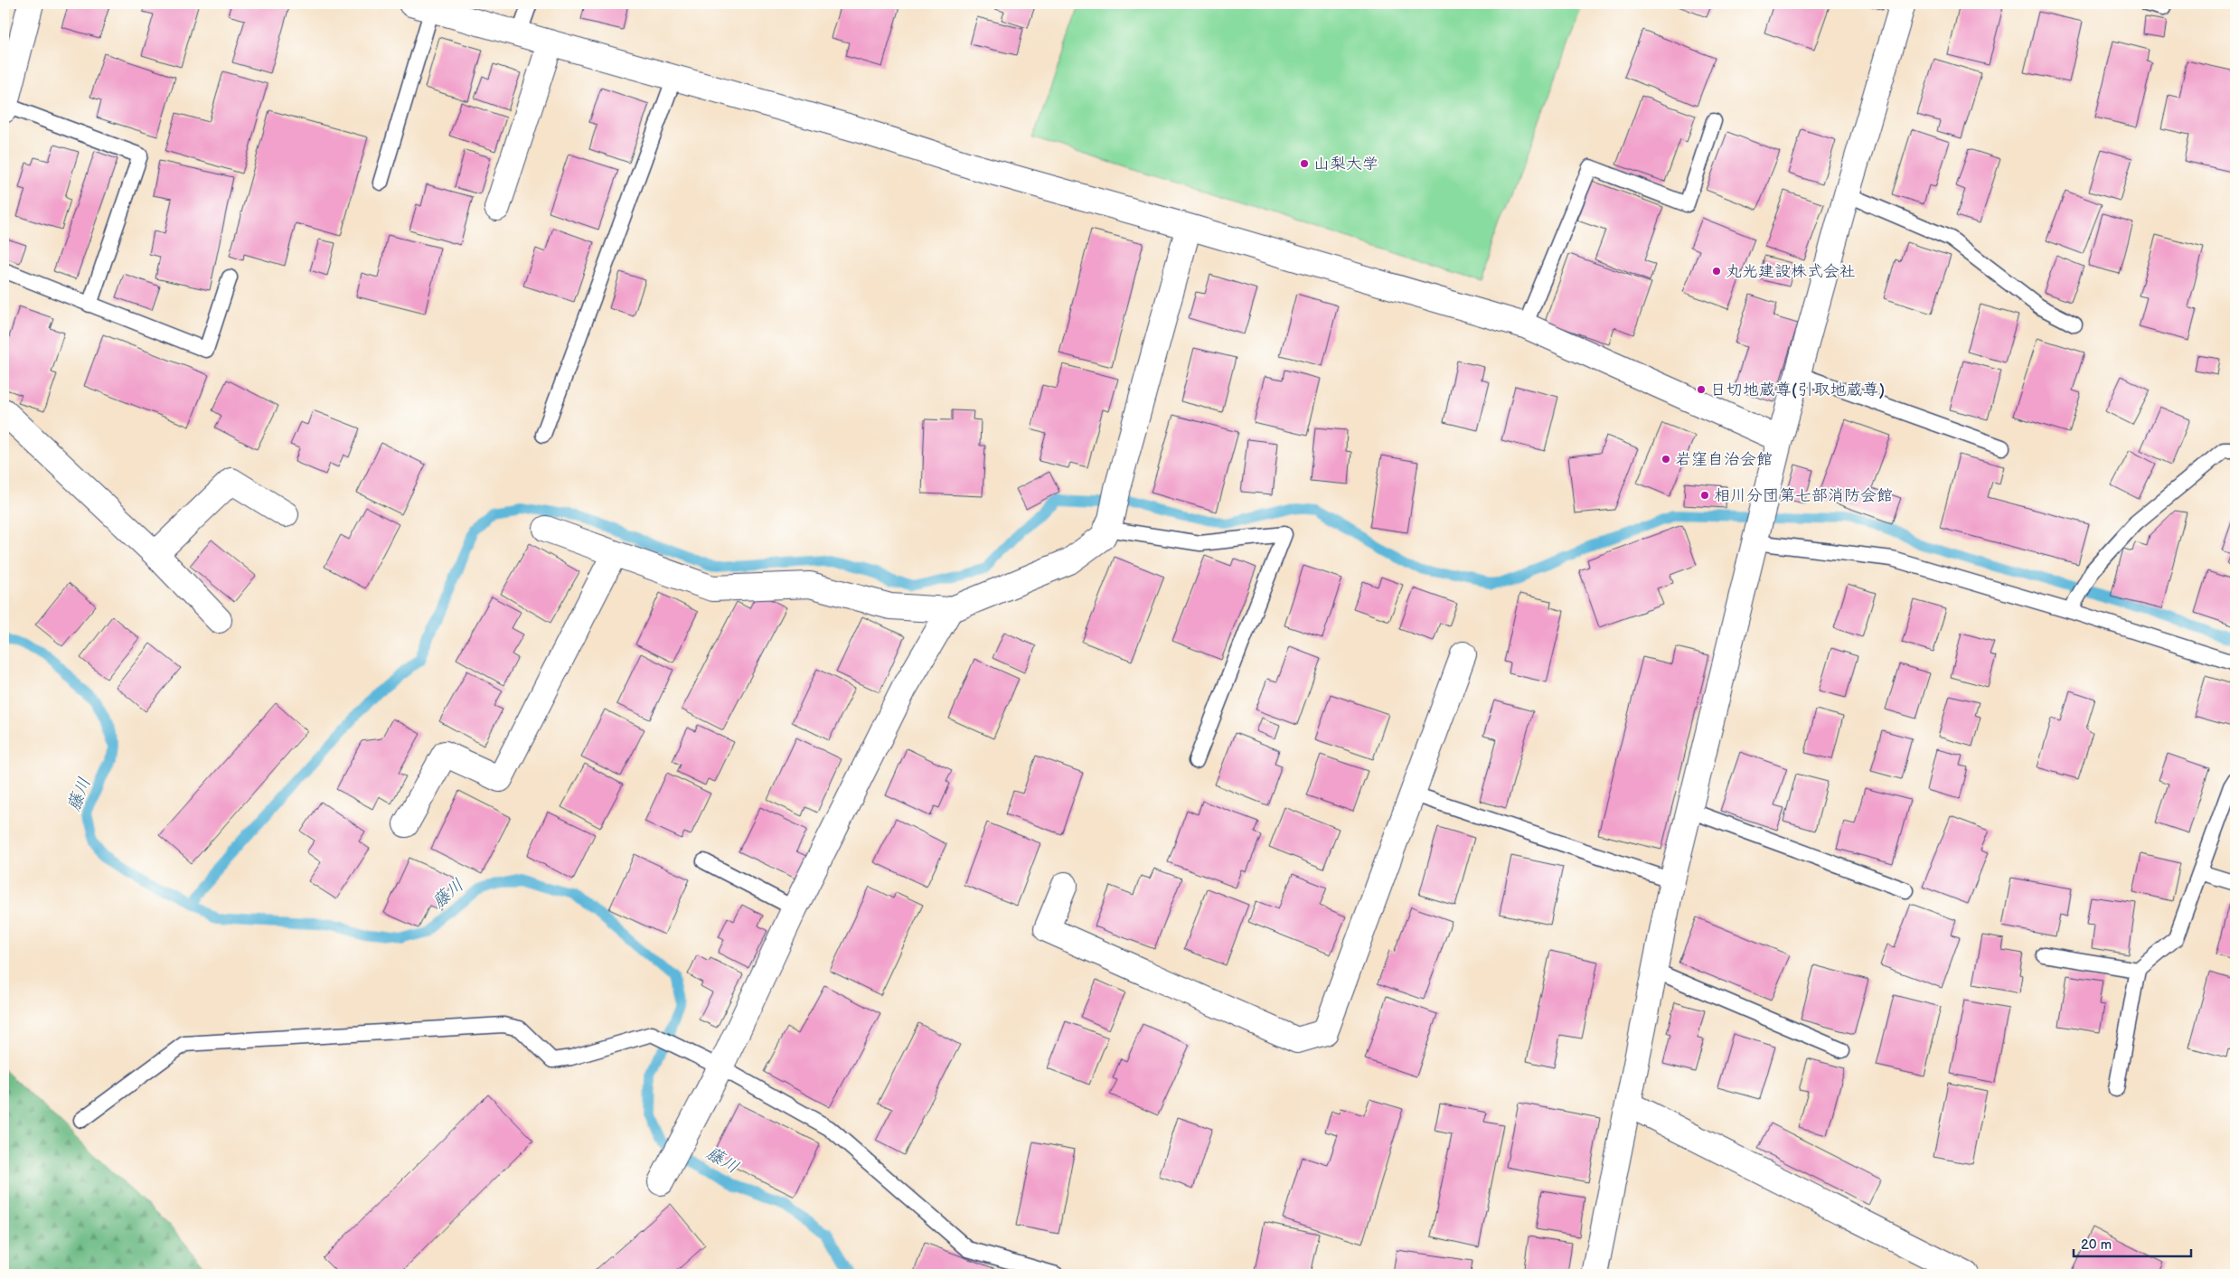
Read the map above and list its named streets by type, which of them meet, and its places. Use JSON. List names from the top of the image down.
{
  "water": ["藤川"],
  "places": [
    "山梨大学",
    "丸光建設株式会社",
    "日切地蔵尊(引取地蔵尊)",
    "岩窪自治会館",
    "相川分団第七部消防会館"
  ],
  "scale_bar": "20 m"
}
